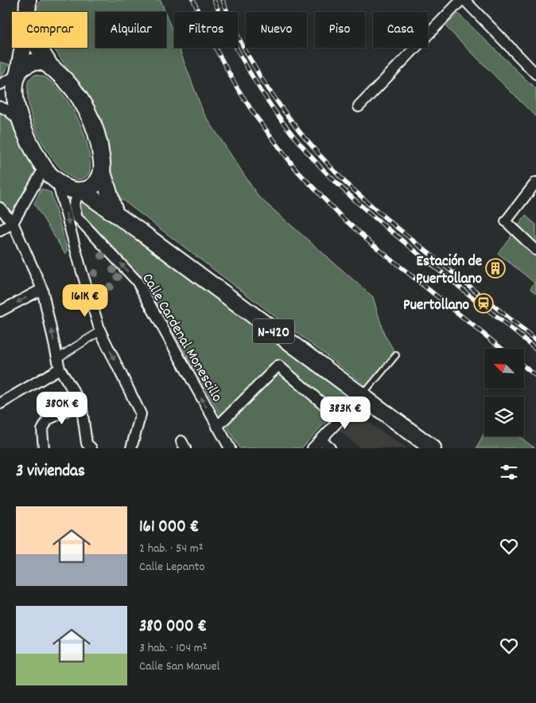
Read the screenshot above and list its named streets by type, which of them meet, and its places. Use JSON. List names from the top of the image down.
{
  "streets": {
    "highway": ["N-420"],
    "street": ["Calle Cardenal Monescillo"]
  },
  "crossings": [
    ["N-420", "Calle Cardenal Monescillo"]
  ],
  "places": {
    "building": ["Estación de Puertollano"],
    "station": ["Puertollano"]
  },
  "north": "top left",
  "page": {
    "chip": [
      "Comprar",
      "Alquilar",
      "Filtros",
      "Nuevo",
      "Piso",
      "Casa"
    ],
    "price": ["161K €", "380K €", "383K €"],
    "heading": "3 viviendas",
    "list": [
      {
        "name": "161 000 €",
        "note": "2 hab. · 54 m² · Calle Lepanto"
      },
      {
        "name": "380 000 €",
        "note": "3 hab. · 104 m² · Calle San Manuel"
      }
    ]
  }
}
